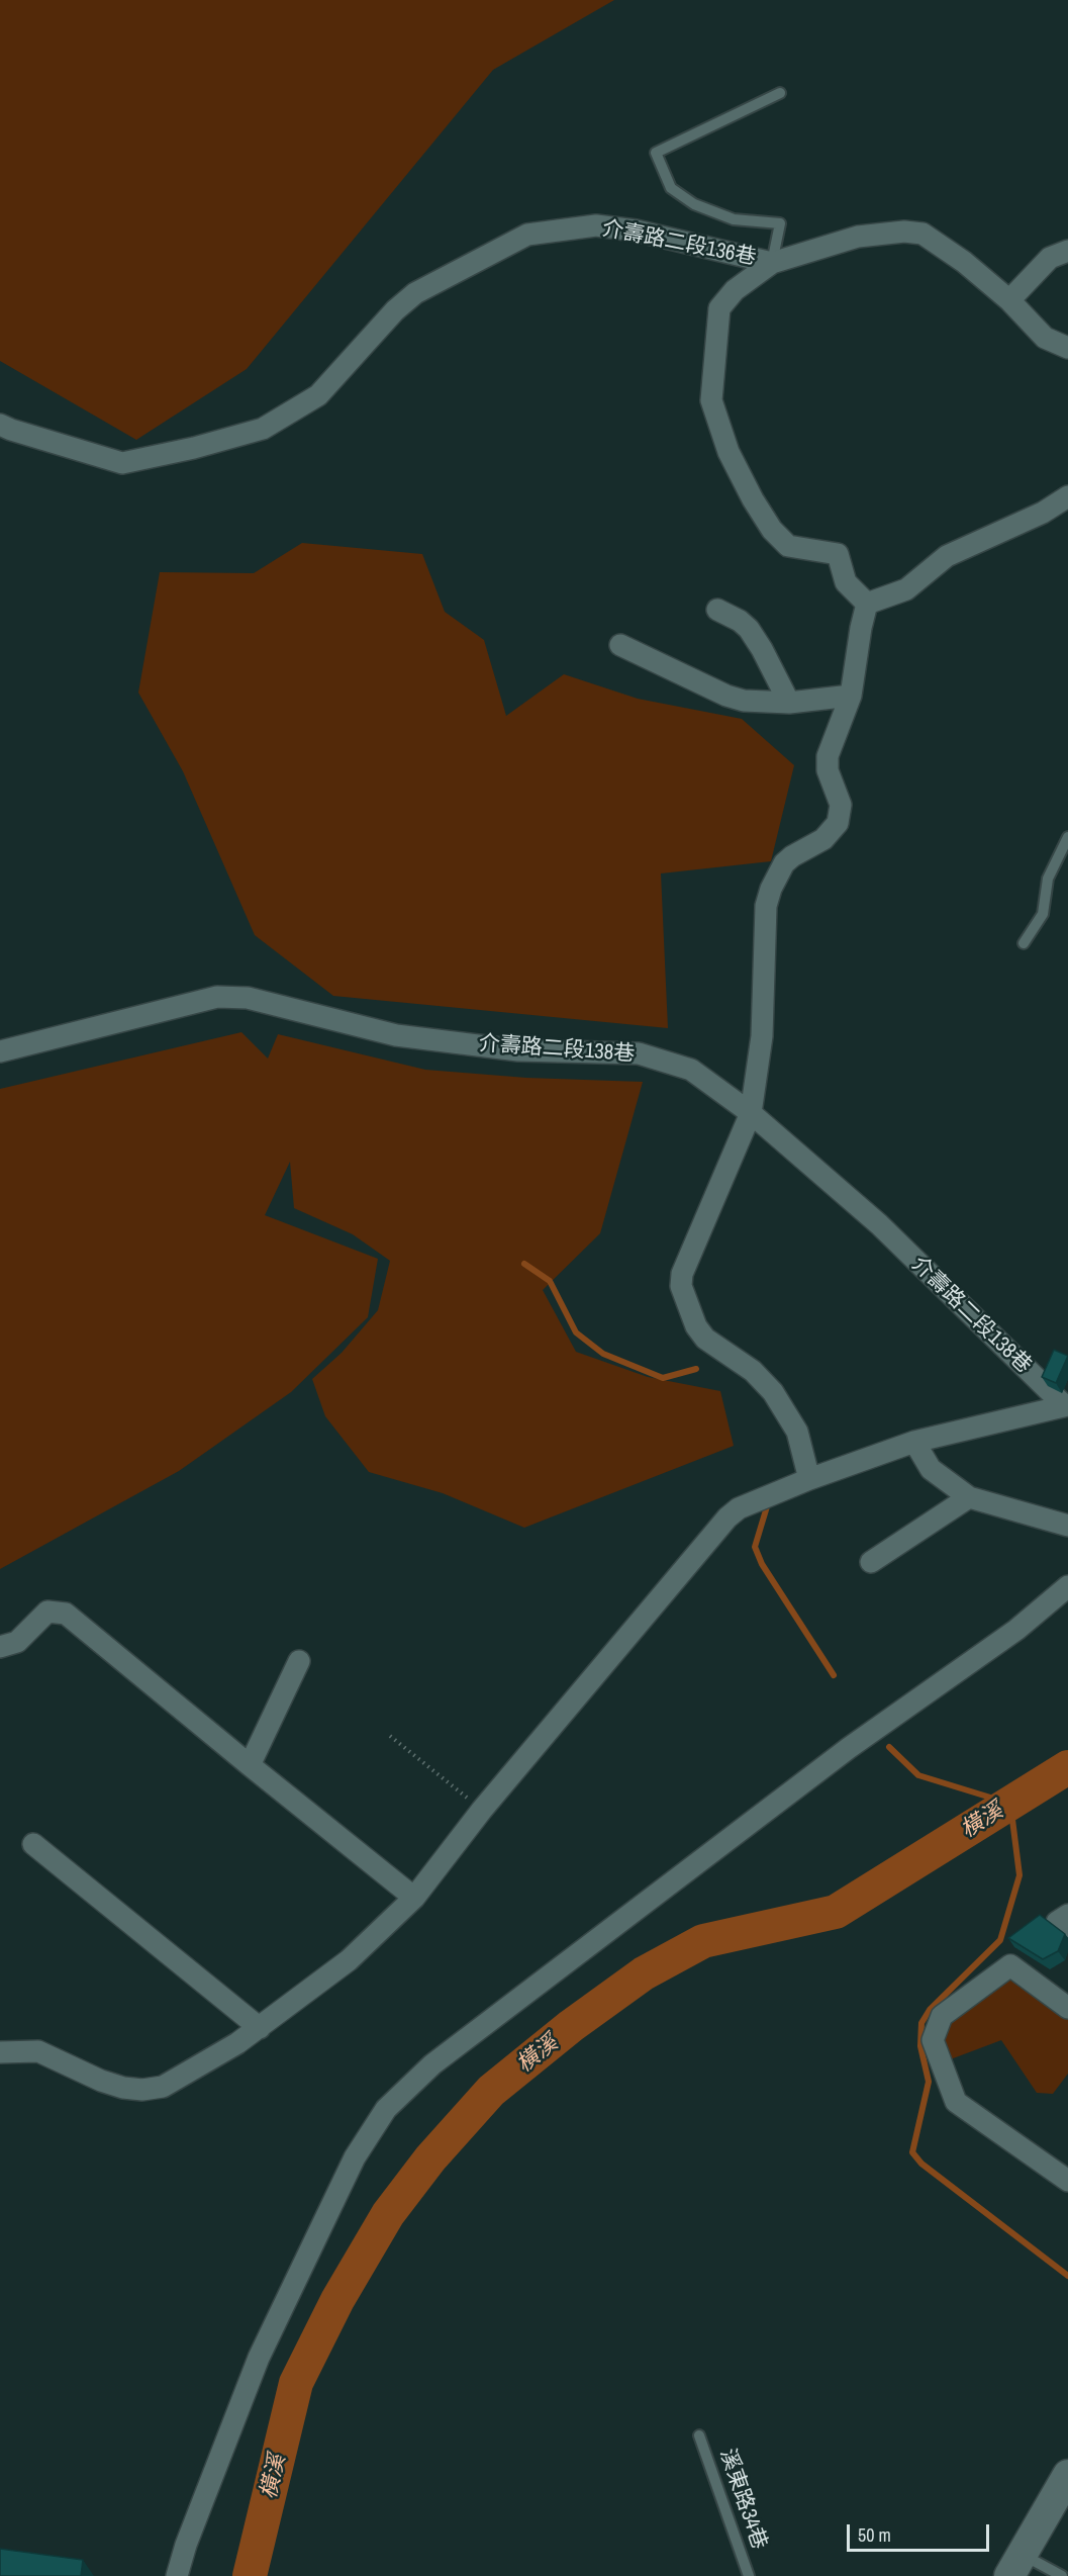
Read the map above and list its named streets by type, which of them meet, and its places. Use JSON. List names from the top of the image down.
{
  "streets": {
    "street": ["介壽路二段136巷", "介壽路二段138巷"],
    "lane": ["溪東路34巷"]
  },
  "water": ["橫溪"],
  "scale_bar": "50 m"
}
